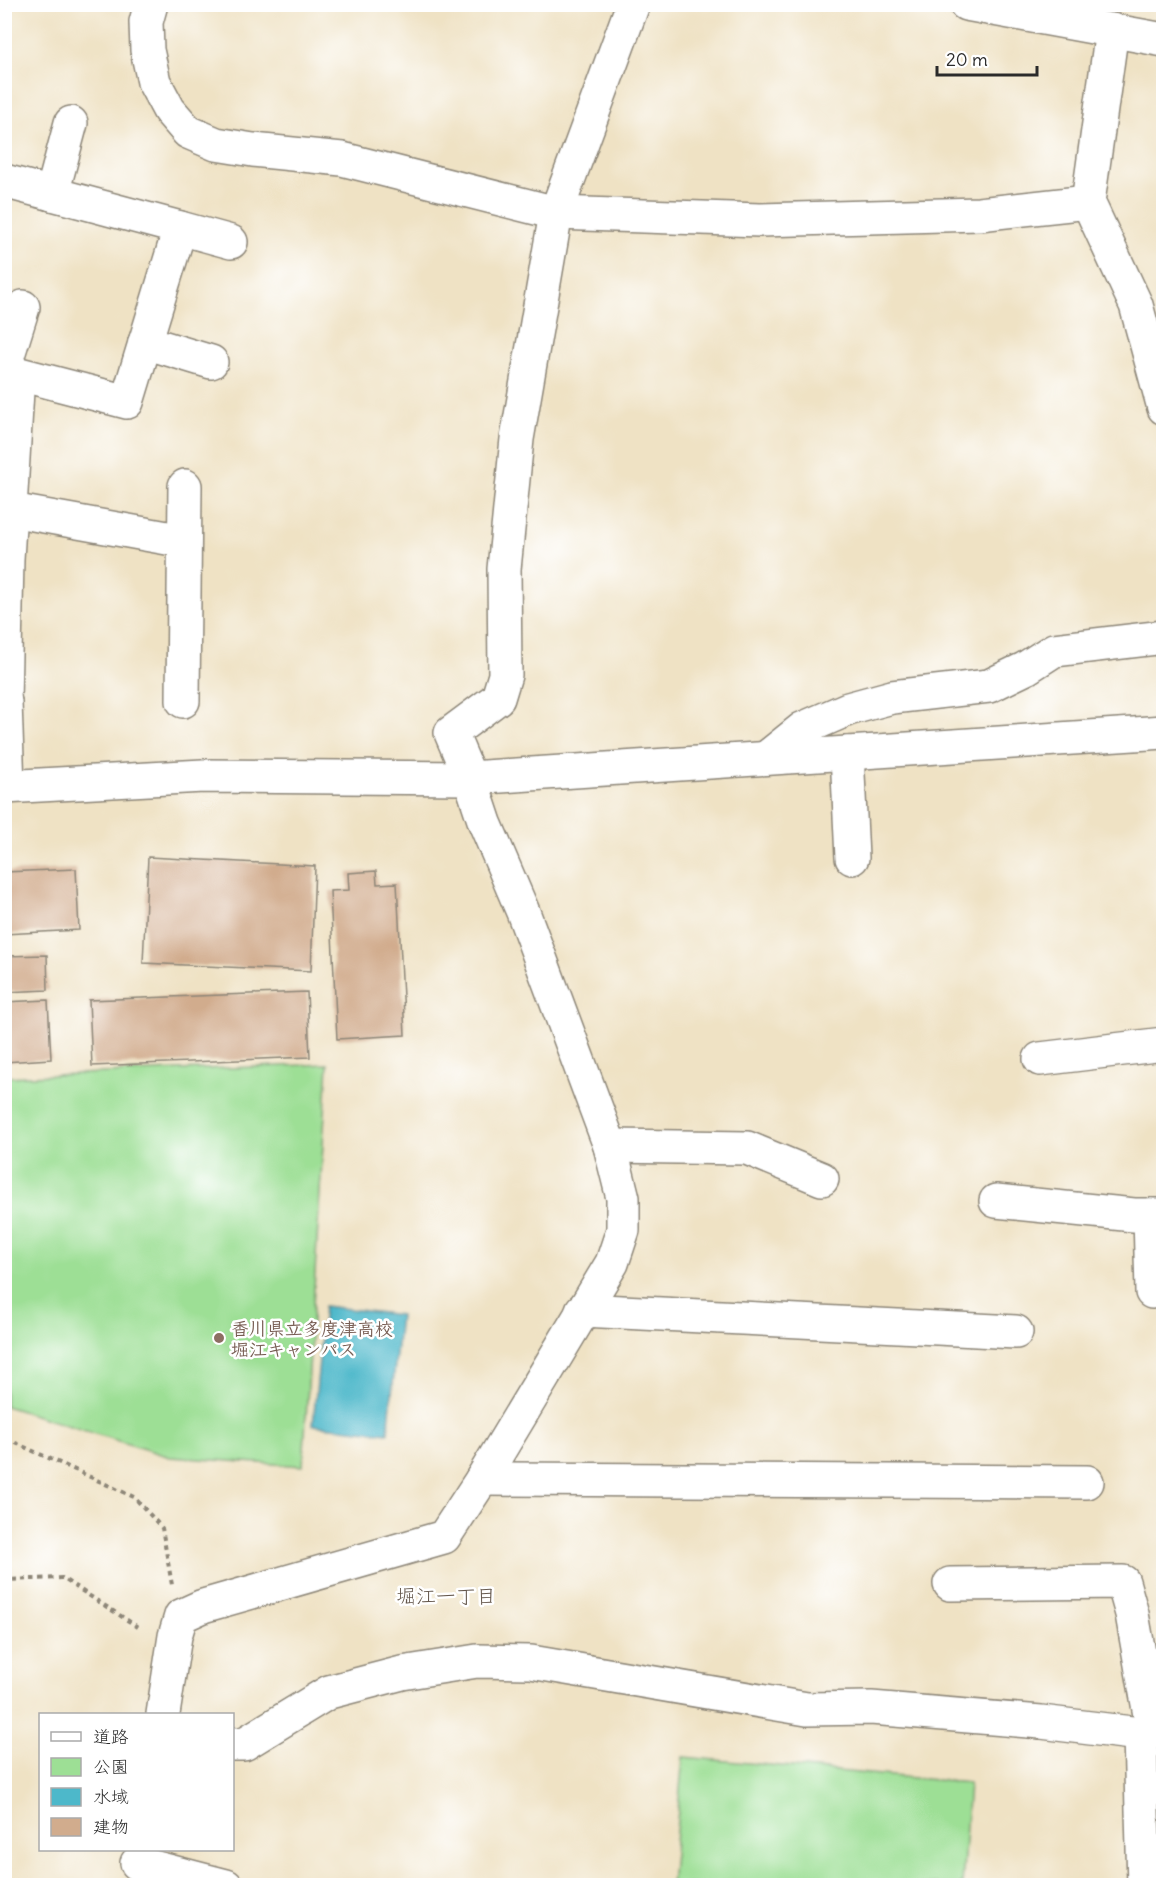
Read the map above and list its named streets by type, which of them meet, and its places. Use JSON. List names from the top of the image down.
{
  "districts": ["堀江一丁目"],
  "places": ["香川県立多度津高校 堀江キャンパス"],
  "legend": [
    "道路",
    "公園",
    "水域",
    "建物"
  ],
  "scale_bar": "20 m"
}
